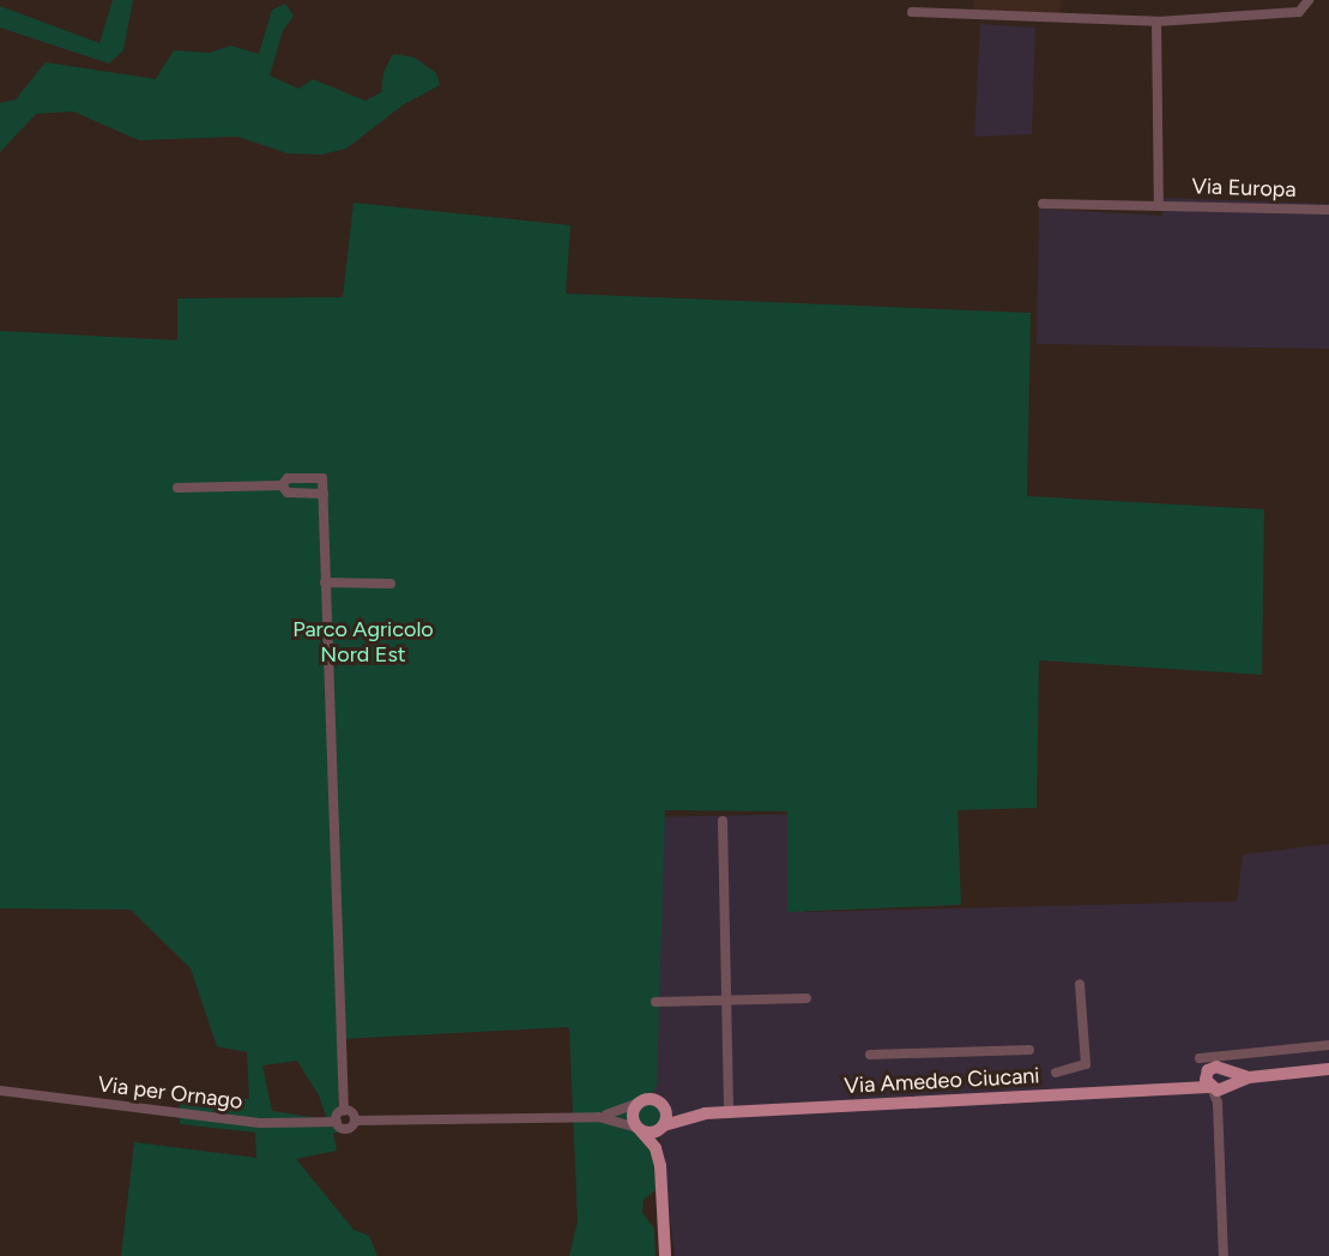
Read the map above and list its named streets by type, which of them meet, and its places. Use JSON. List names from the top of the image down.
{
  "streets": {
    "main road": ["Via Amedeo Ciucani"],
    "street": ["Via Europa", "Via per Ornago"]
  },
  "crossings": [
    ["Via Amedeo Ciucani", "Via per Ornago"]
  ],
  "parks": ["Parco Agricolo Nord Est"]
}
